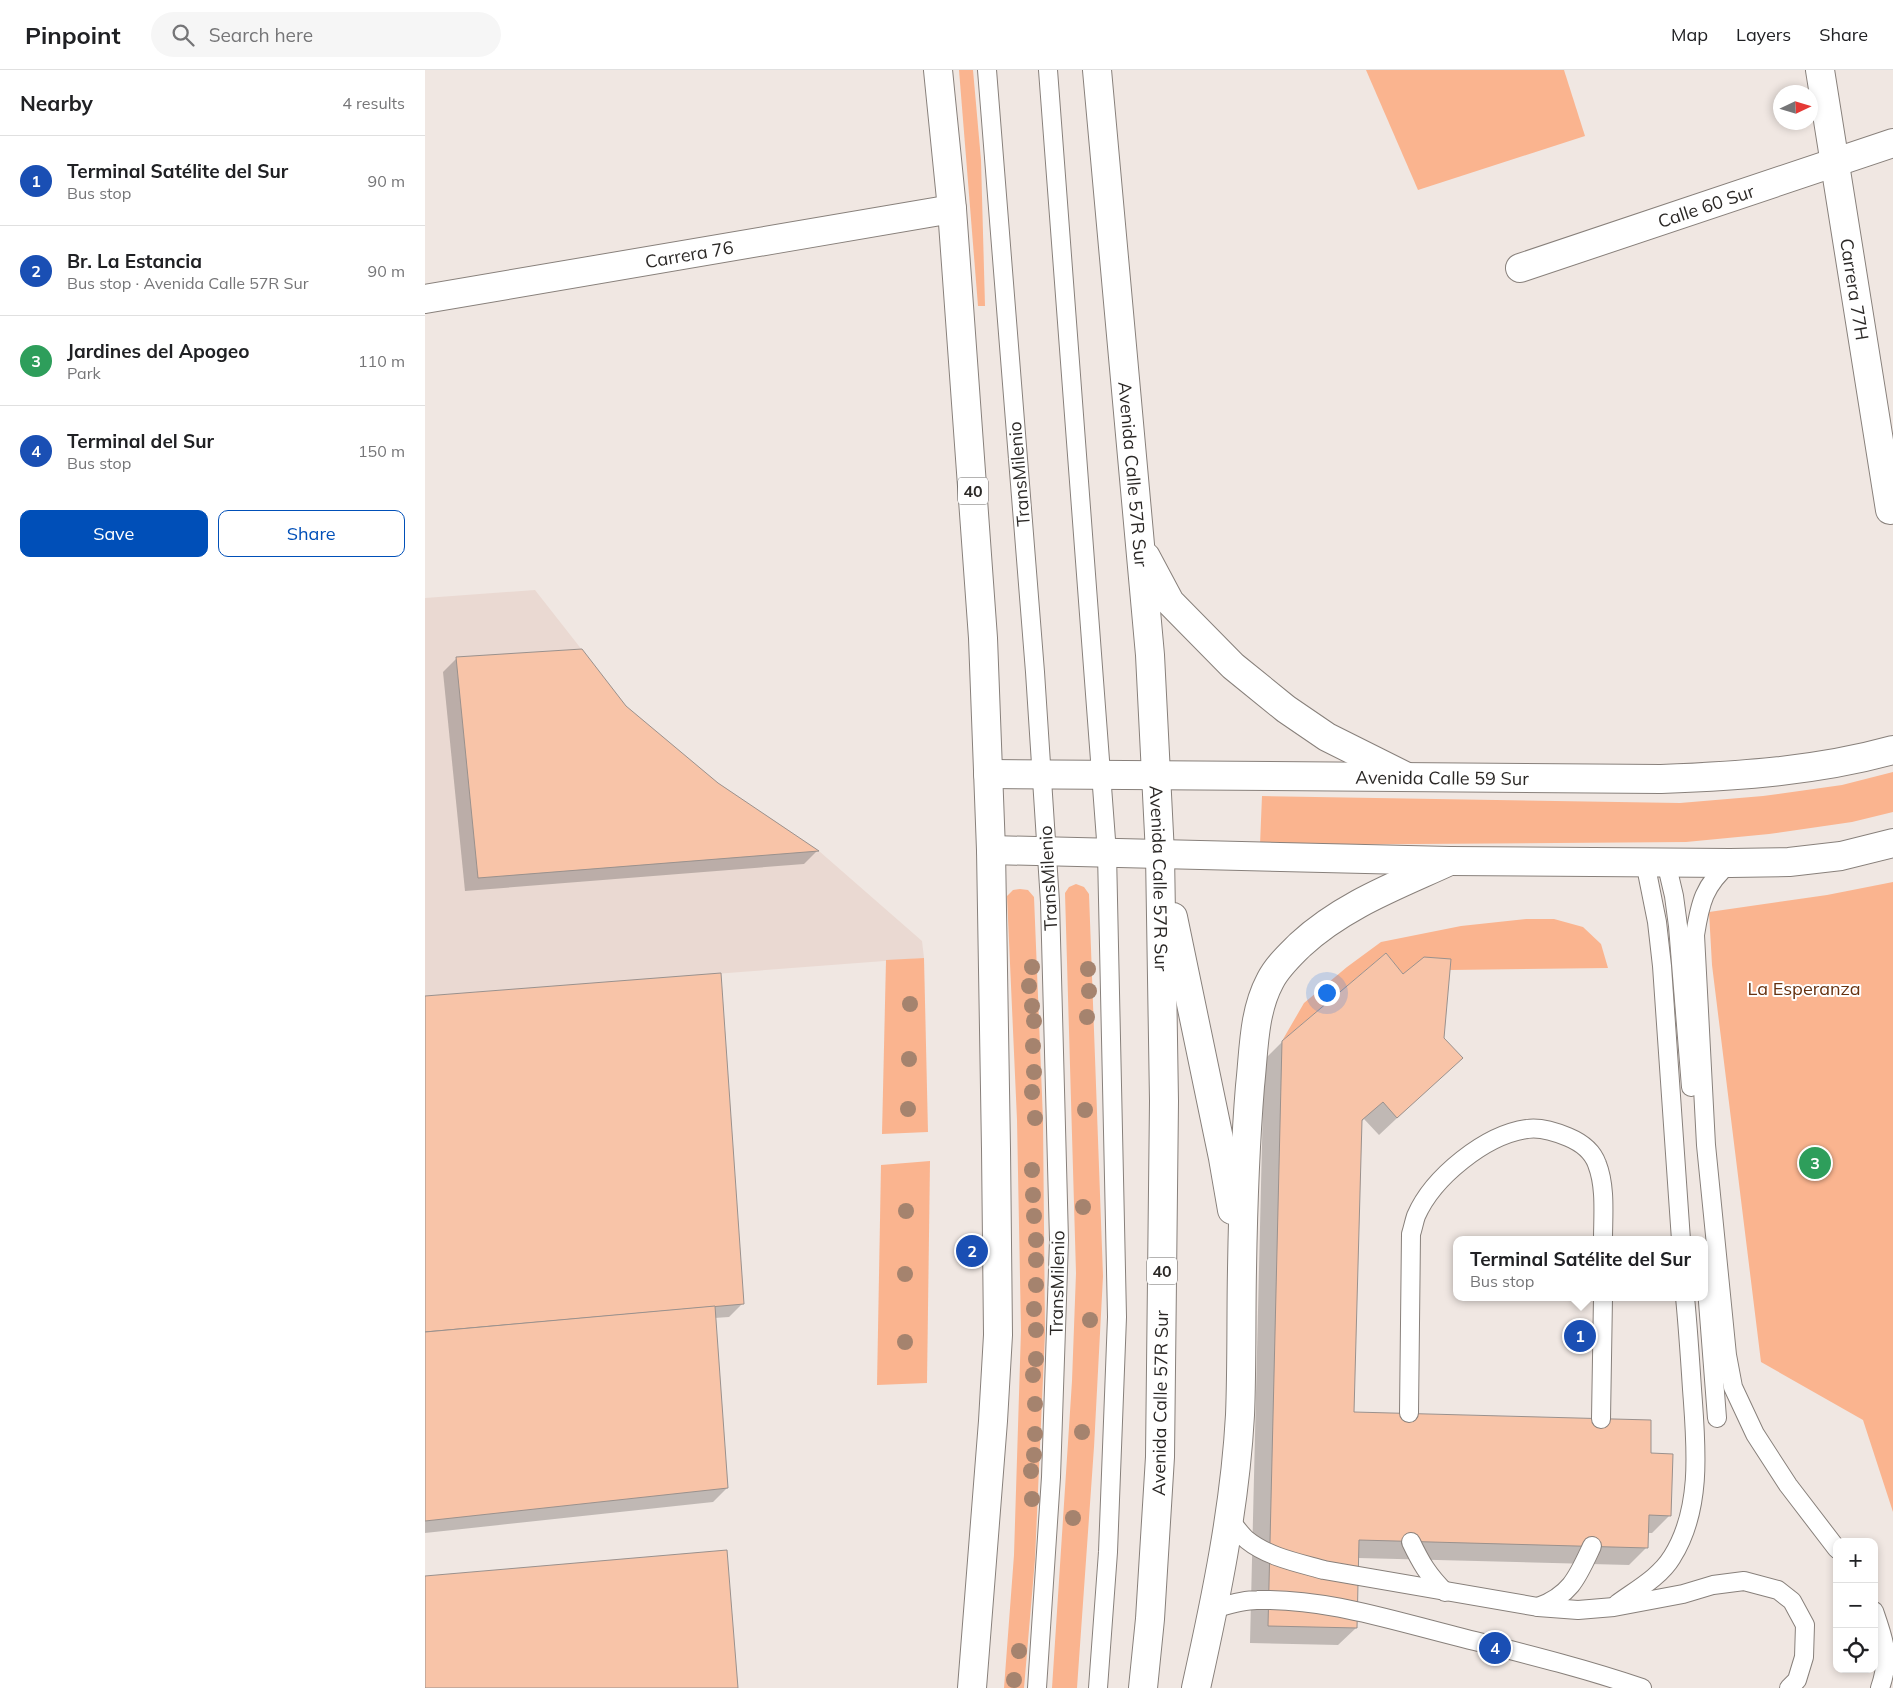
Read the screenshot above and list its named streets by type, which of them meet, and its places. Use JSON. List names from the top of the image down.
{
  "streets": {
    "main road": [
      "Calle 60 Sur",
      "Carrera 76",
      "Carrera 77H",
      "Avenida Calle 57R Sur",
      "40",
      "Avenida Calle 59 Sur"
    ],
    "lane": ["TransMilenio"]
  },
  "crossings": [
    ["Calle 60 Sur", "Carrera 77H"],
    ["Carrera 76", "40"],
    ["TransMilenio", "Avenida Calle 59 Sur"],
    ["Avenida Calle 57R Sur", "Avenida Calle 59 Sur"],
    ["40", "Avenida Calle 59 Sur"]
  ],
  "parks": ["La Esperanza"],
  "north": "right",
  "page": {
    "header": "Pinpoint",
    "search": "Search here",
    "nav": ["Map", "Layers", "Share"],
    "heading": ["Nearby", "4 results"],
    "list": [
      {
        "mark": "1",
        "name": "Terminal Satélite del Sur",
        "note": "Bus stop",
        "value": "90 m"
      },
      {
        "mark": "2",
        "name": "Br. La Estancia",
        "note": "Bus stop · Avenida Calle 57R Sur",
        "value": "90 m"
      },
      {
        "mark": "3",
        "name": "Jardines del Apogeo",
        "note": "Park",
        "value": "110 m"
      },
      {
        "mark": "4",
        "name": "Terminal del Sur",
        "note": "Bus stop",
        "value": "150 m"
      }
    ],
    "buttons": ["Save", "Share"],
    "pins": [
      "3",
      "2",
      "1",
      "4"
    ],
    "popup": ["Terminal Satélite del Sur", "Bus stop"],
    "map_buttons": ["+", "−"]
  }
}
